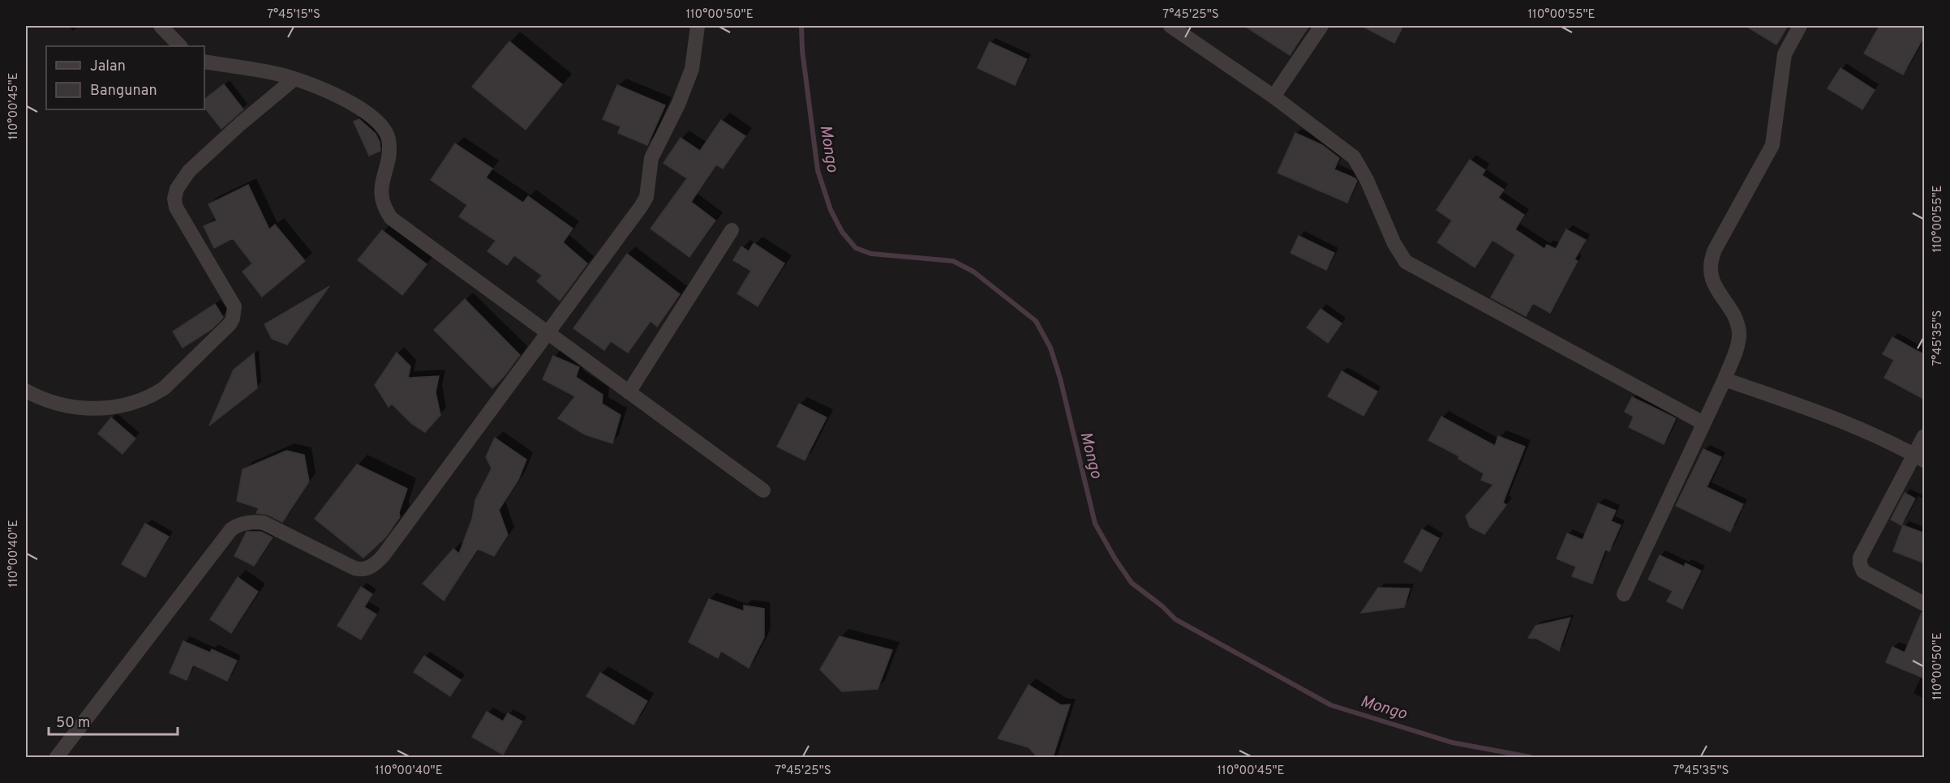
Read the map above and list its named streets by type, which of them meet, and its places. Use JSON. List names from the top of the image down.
{
  "water": ["Mongo"],
  "legend": ["Jalan", "Bangunan"],
  "scale_bar": "50 m",
  "coordinates": [
    "7°45'15\"S",
    "110°00'50\"E",
    "7°45'25\"S",
    "110°00'55\"E",
    "110°00'45\"E",
    "7°45'35\"S",
    "110°00'40\"E"
  ]
}
